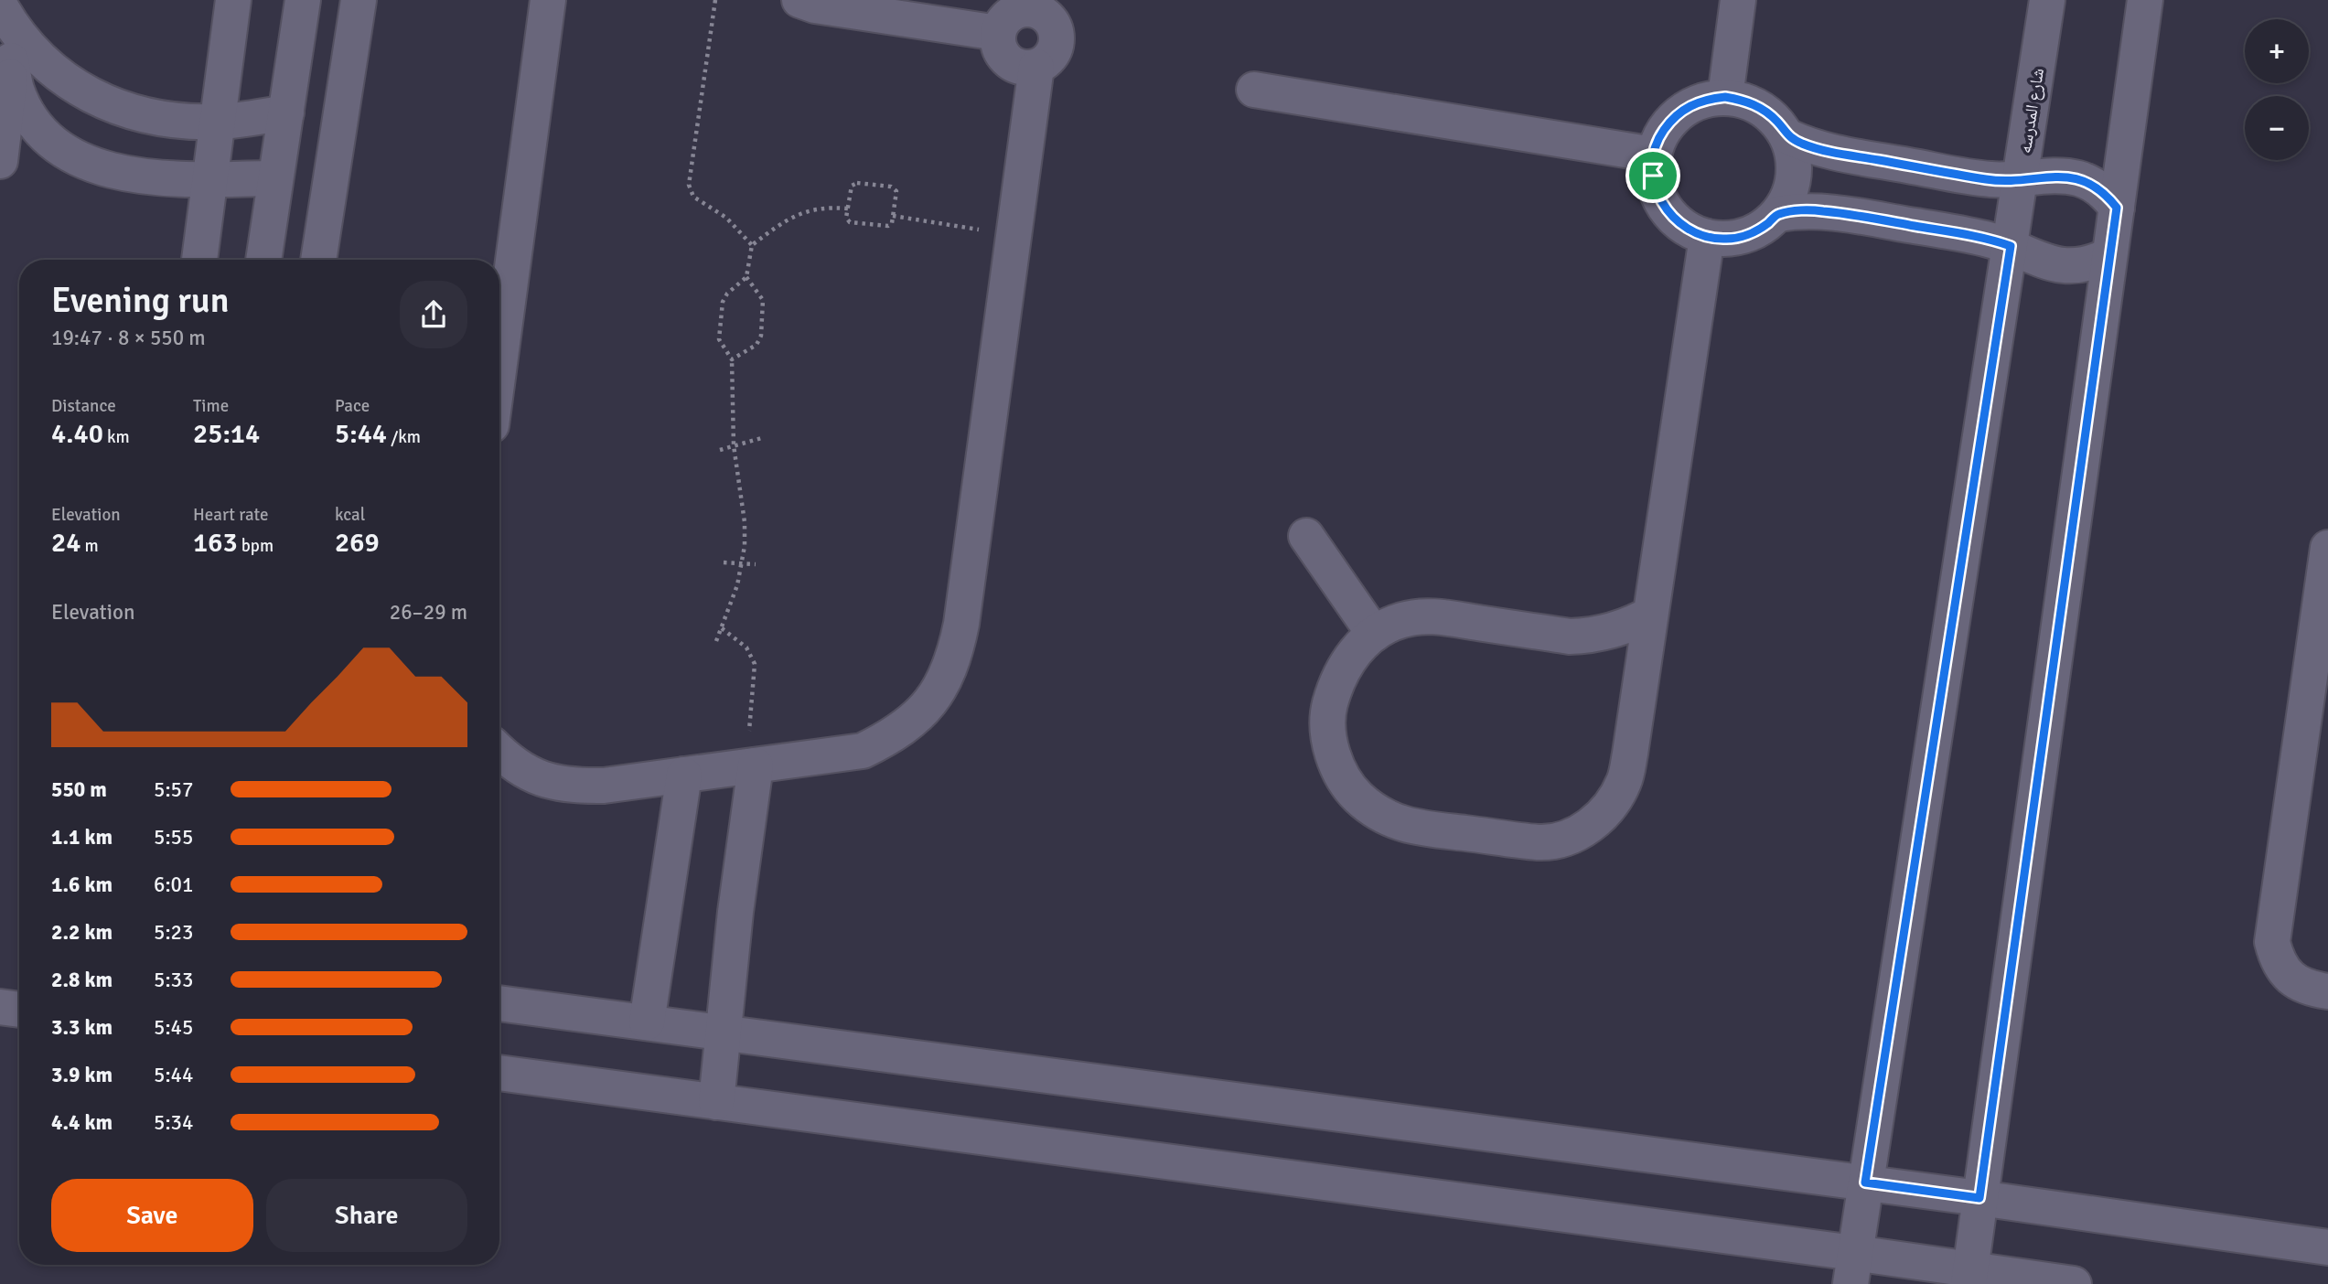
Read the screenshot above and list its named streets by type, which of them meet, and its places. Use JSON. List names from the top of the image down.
{
  "streets": {
    "street": ["شارع المدرسه"]
  },
  "page": {
    "map_buttons": ["+", "−"],
    "heading": ["Evening run", "19:47 · 8 × 550 m"],
    "stats": [
      ["Distance", "4.40 km"],
      ["Time", "25:14"],
      ["Pace", "5:44 /km"],
      ["Elevation", "24 m"],
      ["Heart rate", "163 bpm"],
      ["kcal", "269"]
    ],
    "chart": ["Elevation", "26–29 m"],
    "list": [
      {
        "name": "550 m",
        "note": "5:57"
      },
      {
        "name": "1.1 km",
        "note": "5:55"
      },
      {
        "name": "1.6 km",
        "note": "6:01"
      },
      {
        "name": "2.2 km",
        "note": "5:23"
      },
      {
        "name": "2.8 km",
        "note": "5:33"
      },
      {
        "name": "3.3 km",
        "note": "5:45"
      },
      {
        "name": "3.9 km",
        "note": "5:44"
      },
      {
        "name": "4.4 km",
        "note": "5:34"
      }
    ],
    "buttons": ["Save", "Share"]
  }
}
